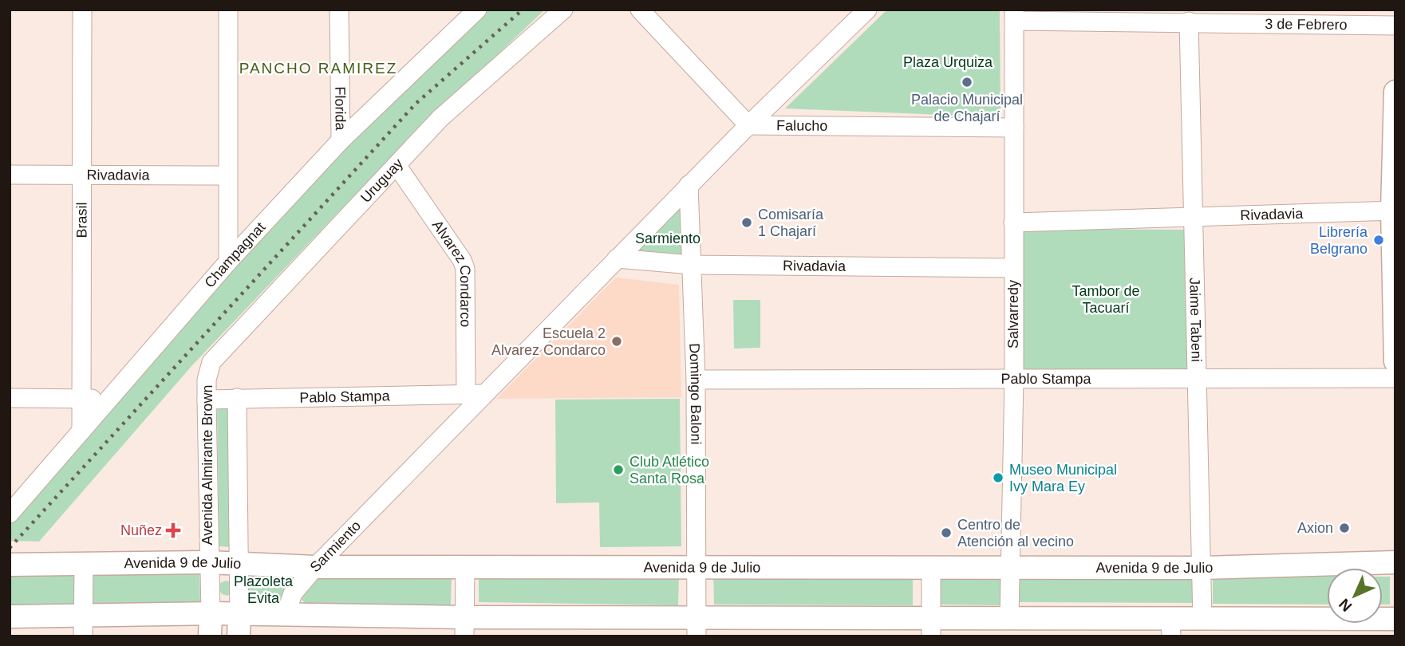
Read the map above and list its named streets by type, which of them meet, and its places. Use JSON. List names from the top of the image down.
{
  "streets": {
    "main road": ["Avenida Almirante Brown", "Avenida 9 de Julio"],
    "street": [
      "3 de Febrero",
      "Florida",
      "Falucho",
      "Rivadavia",
      "Uruguay",
      "Brasil",
      "Champagnat",
      "Alvarez Condarco",
      "Salvarredy",
      "Jaime Tabeni",
      "Pablo Stampa",
      "Domingo Baloni",
      "Sarmiento"
    ]
  },
  "crossings": [
    ["3 de Febrero", "Salvarredy"],
    ["3 de Febrero", "Jaime Tabeni"],
    ["Florida", "Champagnat"],
    ["Falucho", "Salvarredy"],
    ["Falucho", "Sarmiento"],
    ["Rivadavia", "Brasil"],
    ["Rivadavia", "Salvarredy"],
    ["Rivadavia", "Jaime Tabeni"],
    ["Rivadavia", "Domingo Baloni"],
    ["Rivadavia", "Sarmiento"],
    ["Uruguay", "Alvarez Condarco"],
    ["Uruguay", "Avenida Almirante Brown"],
    ["Brasil", "Champagnat"],
    ["Alvarez Condarco", "Pablo Stampa"],
    ["Alvarez Condarco", "Sarmiento"],
    ["Salvarredy", "Pablo Stampa"],
    ["Salvarredy", "Avenida 9 de Julio"],
    ["Jaime Tabeni", "Pablo Stampa"],
    ["Jaime Tabeni", "Avenida 9 de Julio"],
    ["Pablo Stampa", "Domingo Baloni"],
    ["Pablo Stampa", "Avenida Almirante Brown"],
    ["Pablo Stampa", "Sarmiento"],
    ["Domingo Baloni", "Sarmiento"],
    ["Domingo Baloni", "Avenida 9 de Julio"],
    ["Avenida Almirante Brown", "Avenida 9 de Julio"],
    ["Sarmiento", "Avenida 9 de Julio"]
  ],
  "districts": ["PANCHO RAMIREZ"],
  "parks": [
    "Plaza Urquiza",
    "Sarmiento",
    "Tambor de Tacuarí",
    "Plazoleta Evita"
  ],
  "places": {
    "other": [
      "Palacio Municipal de Chajarí",
      "Comisaría 1 Chajarí",
      "Librería Belgrano",
      "Escuela 2 Alvarez Condarco",
      "Club Atlético Santa Rosa",
      "Museo Municipal Ivy Mara Ey",
      "Axion",
      "Centro de Atención al vecino"
    ],
    "health": ["Nuñez"]
  },
  "north": "bottom left"
}
